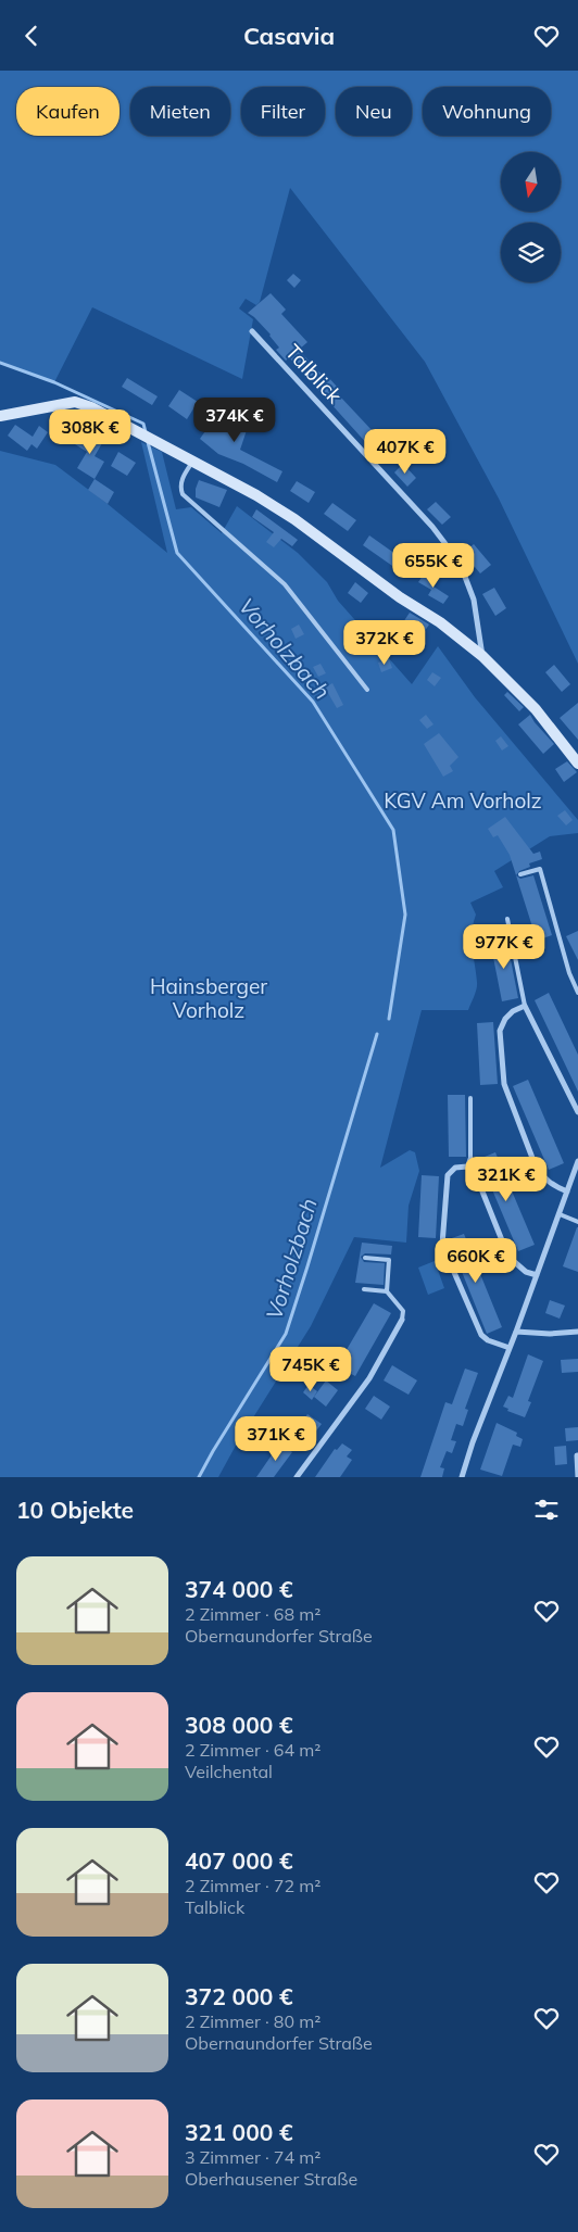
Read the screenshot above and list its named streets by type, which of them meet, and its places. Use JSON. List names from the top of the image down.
{
  "streets": {
    "street": ["Talblick"]
  },
  "water": ["Vorholzbach"],
  "parks": ["KGV Am Vorholz", "Hainsberger Vorholz"],
  "north": "bottom",
  "page": {
    "header": "Casavia",
    "chip": [
      "Kaufen",
      "Mieten",
      "Filter",
      "Neu",
      "Wohnung"
    ],
    "price": [
      "374K €",
      "308K €",
      "407K €",
      "655K €",
      "372K €",
      "977K €",
      "321K €",
      "660K €",
      "745K €",
      "371K €"
    ],
    "heading": "10 Objekte",
    "list": [
      {
        "name": "374 000 €",
        "note": "2 Zimmer · 68 m² · Obernaundorfer Straße"
      },
      {
        "name": "308 000 €",
        "note": "2 Zimmer · 64 m² · Veilchental"
      },
      {
        "name": "407 000 €",
        "note": "2 Zimmer · 72 m² · Talblick"
      },
      {
        "name": "372 000 €",
        "note": "2 Zimmer · 80 m² · Obernaundorfer Straße"
      },
      {
        "name": "321 000 €",
        "note": "3 Zimmer · 74 m² · Oberhausener Straße"
      }
    ]
  }
}
